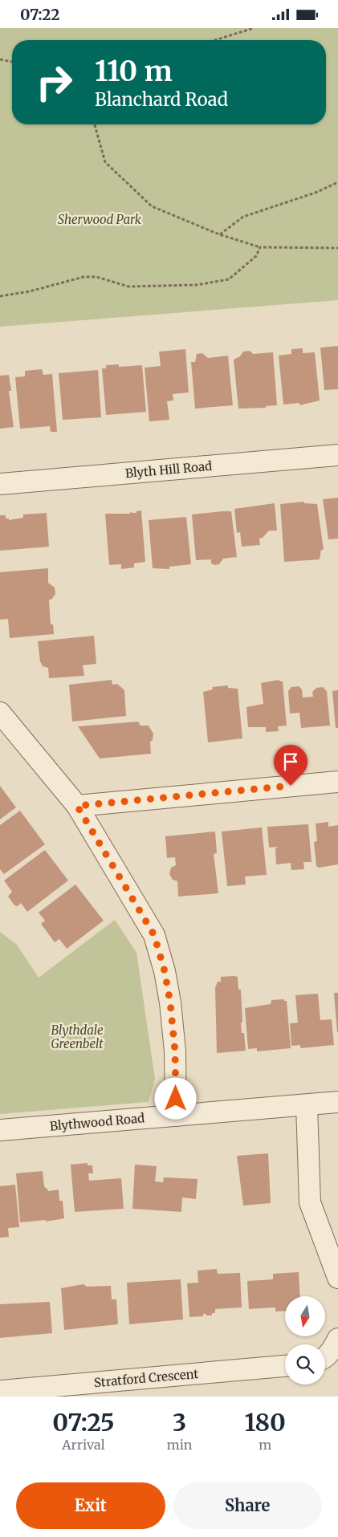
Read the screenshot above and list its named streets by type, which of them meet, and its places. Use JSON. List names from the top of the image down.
{
  "streets": {
    "street": ["Blyth Hill Road", "Blythwood Road", "Stratford Crescent"]
  },
  "parks": ["Sherwood Park", "Blythdale Greenbelt"],
  "north": "bottom",
  "page": {
    "status": "07:22",
    "turn": ["110 m", "Blanchard Road"],
    "eta": [
      "07:25",
      "Arrival",
      "3",
      "min",
      "180",
      "m"
    ],
    "buttons": ["Exit", "Share"]
  }
}
